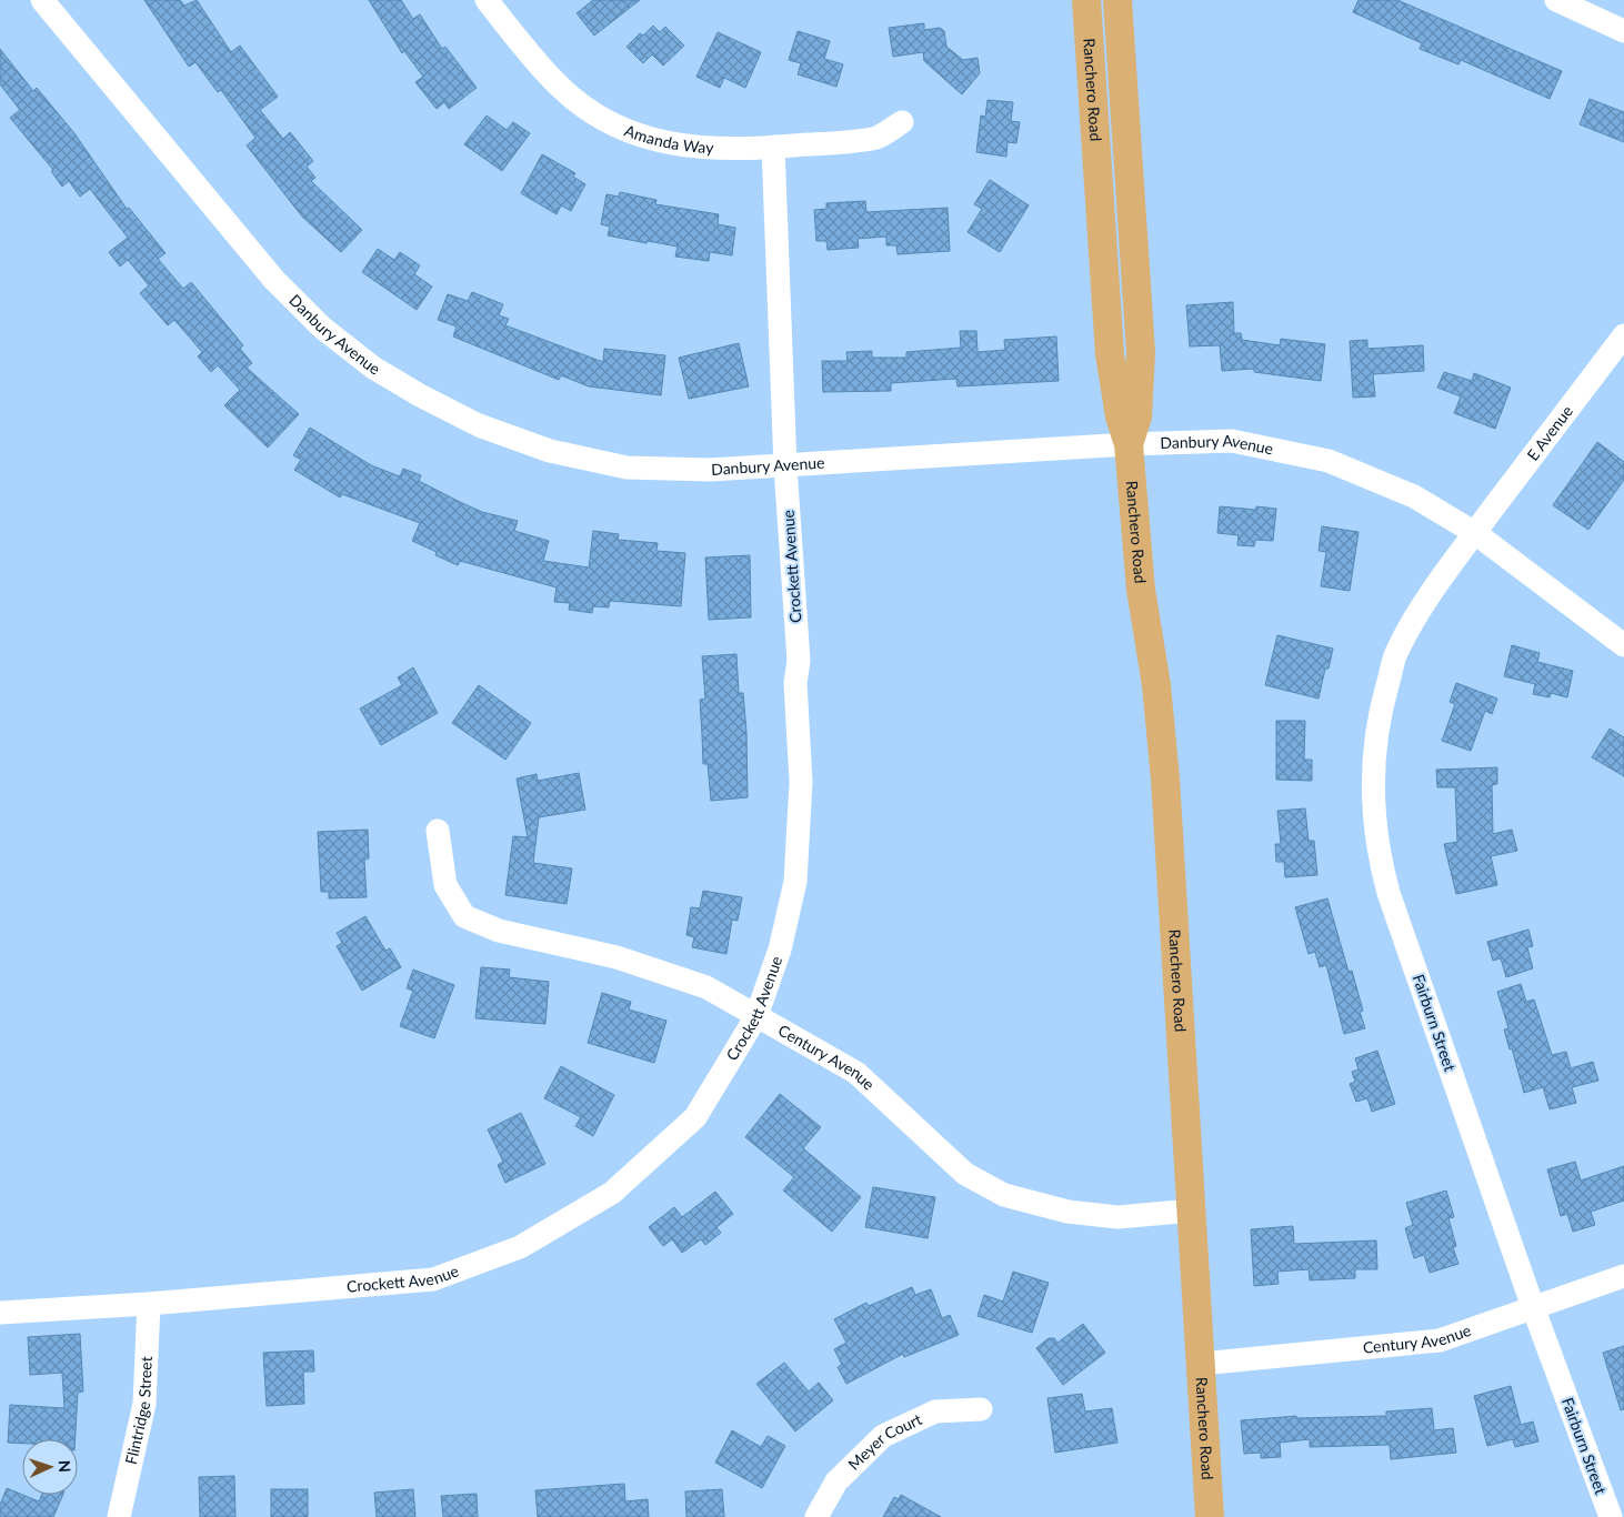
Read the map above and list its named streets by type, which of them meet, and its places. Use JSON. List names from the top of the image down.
{
  "streets": {
    "main road": ["Ranchero Road"],
    "street": [
      "Amanda Way",
      "Danbury Avenue",
      "E Avenue",
      "Crockett Avenue",
      "Fairburn Street",
      "Century Avenue",
      "Flintridge Street",
      "Meyer Court"
    ]
  },
  "crossings": [
    ["Ranchero Road", "Danbury Avenue"],
    ["Ranchero Road", "Century Avenue"],
    ["Amanda Way", "Crockett Avenue"],
    ["Danbury Avenue", "E Avenue"],
    ["Danbury Avenue", "Crockett Avenue"],
    ["Danbury Avenue", "Fairburn Street"],
    ["E Avenue", "Fairburn Street"],
    ["Crockett Avenue", "Century Avenue"],
    ["Crockett Avenue", "Flintridge Street"],
    ["Fairburn Street", "Century Avenue"]
  ],
  "north": "right"
}
